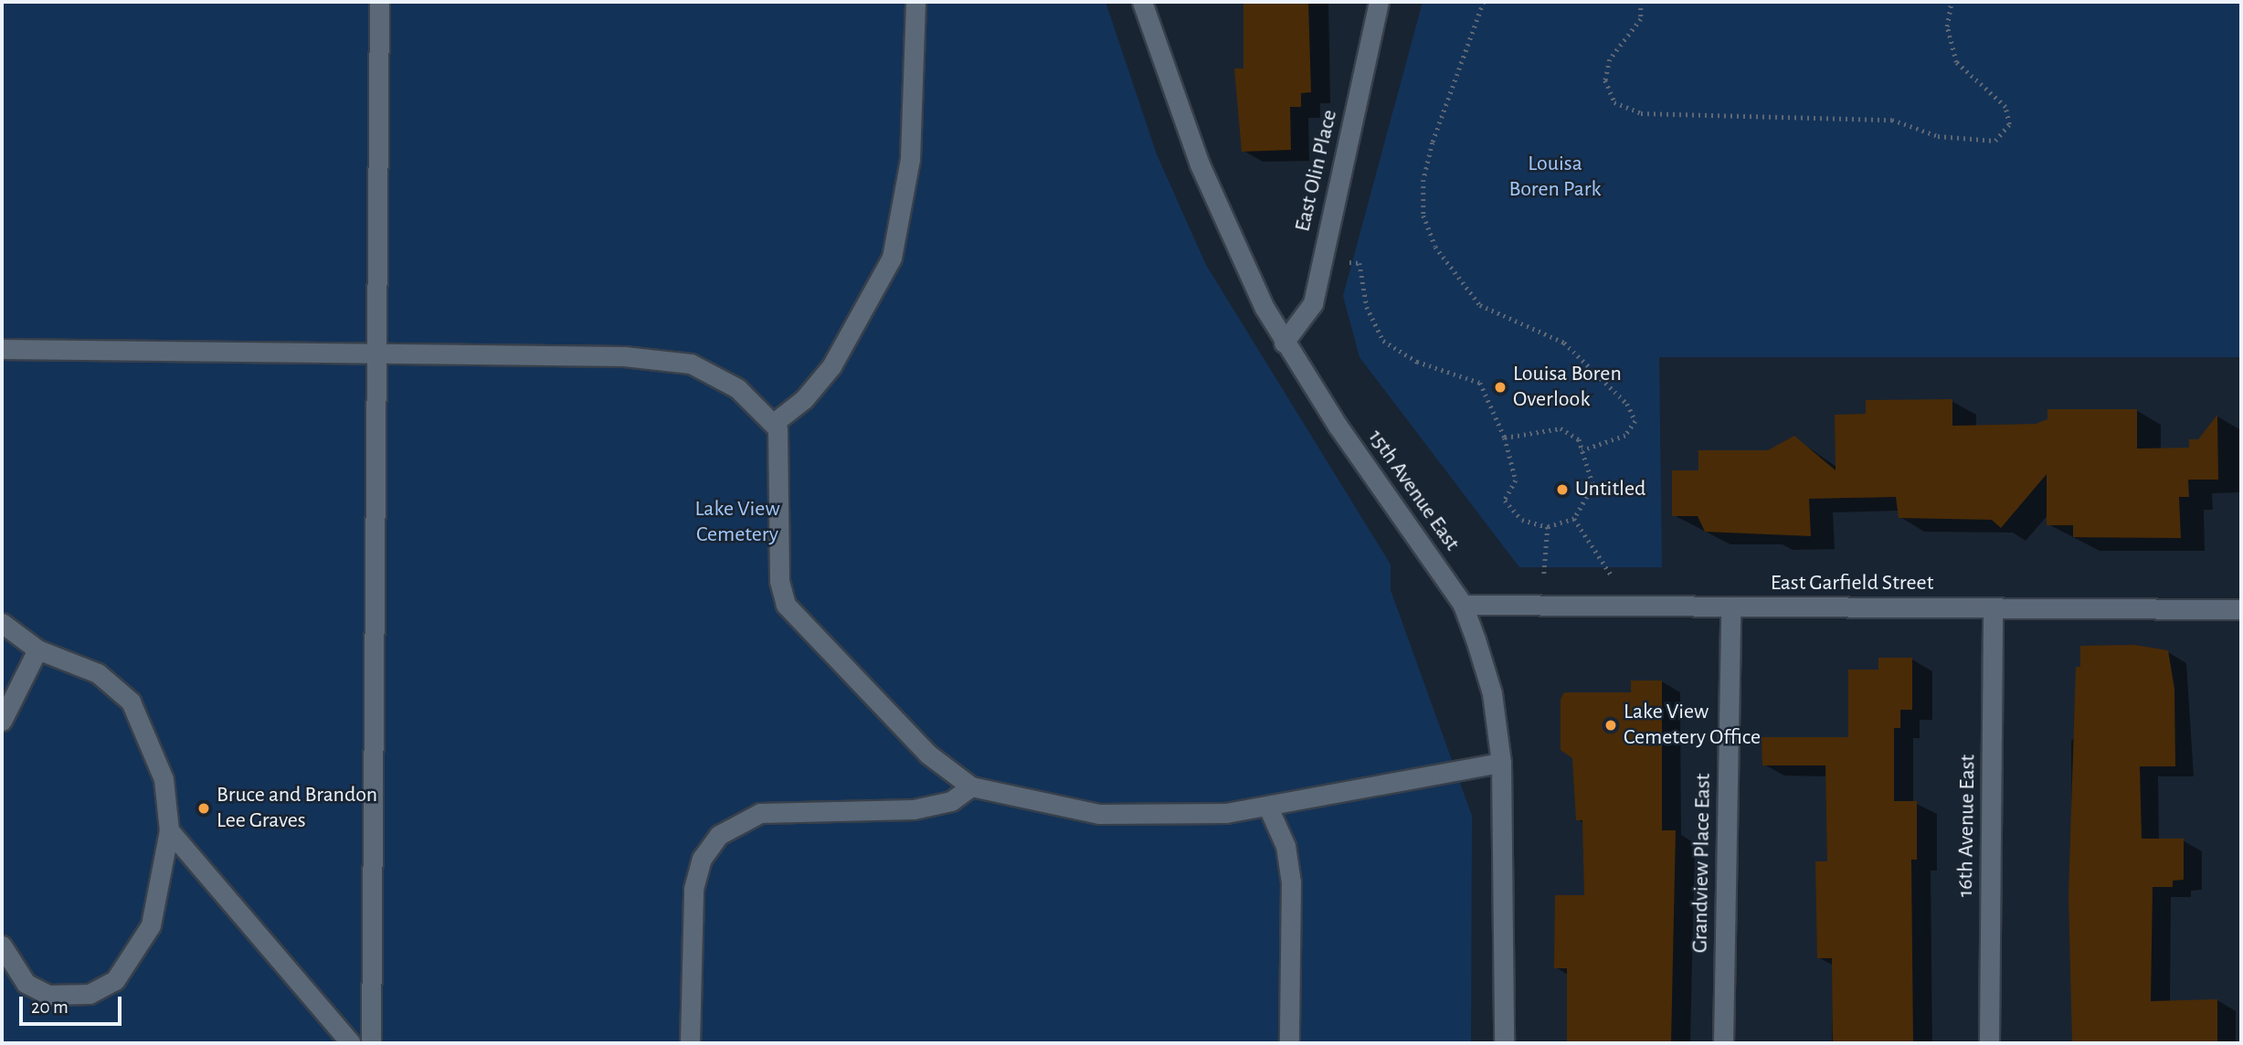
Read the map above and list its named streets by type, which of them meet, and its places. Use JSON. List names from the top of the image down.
{
  "streets": {
    "street": [
      "East Olin Place",
      "15th Avenue East",
      "East Garfield Street",
      "16th Avenue East",
      "Grandview Place East"
    ]
  },
  "crossings": [
    ["East Olin Place", "15th Avenue East"],
    ["15th Avenue East", "East Garfield Street"],
    ["East Garfield Street", "16th Avenue East"],
    ["East Garfield Street", "Grandview Place East"]
  ],
  "parks": ["Louisa Boren Park", "Lake View Cemetery"],
  "places": [
    "Louisa Boren Overlook",
    "Untitled",
    "Lake View Cemetery Office",
    "Bruce and Brandon Lee Graves"
  ],
  "scale_bar": "20 m"
}
